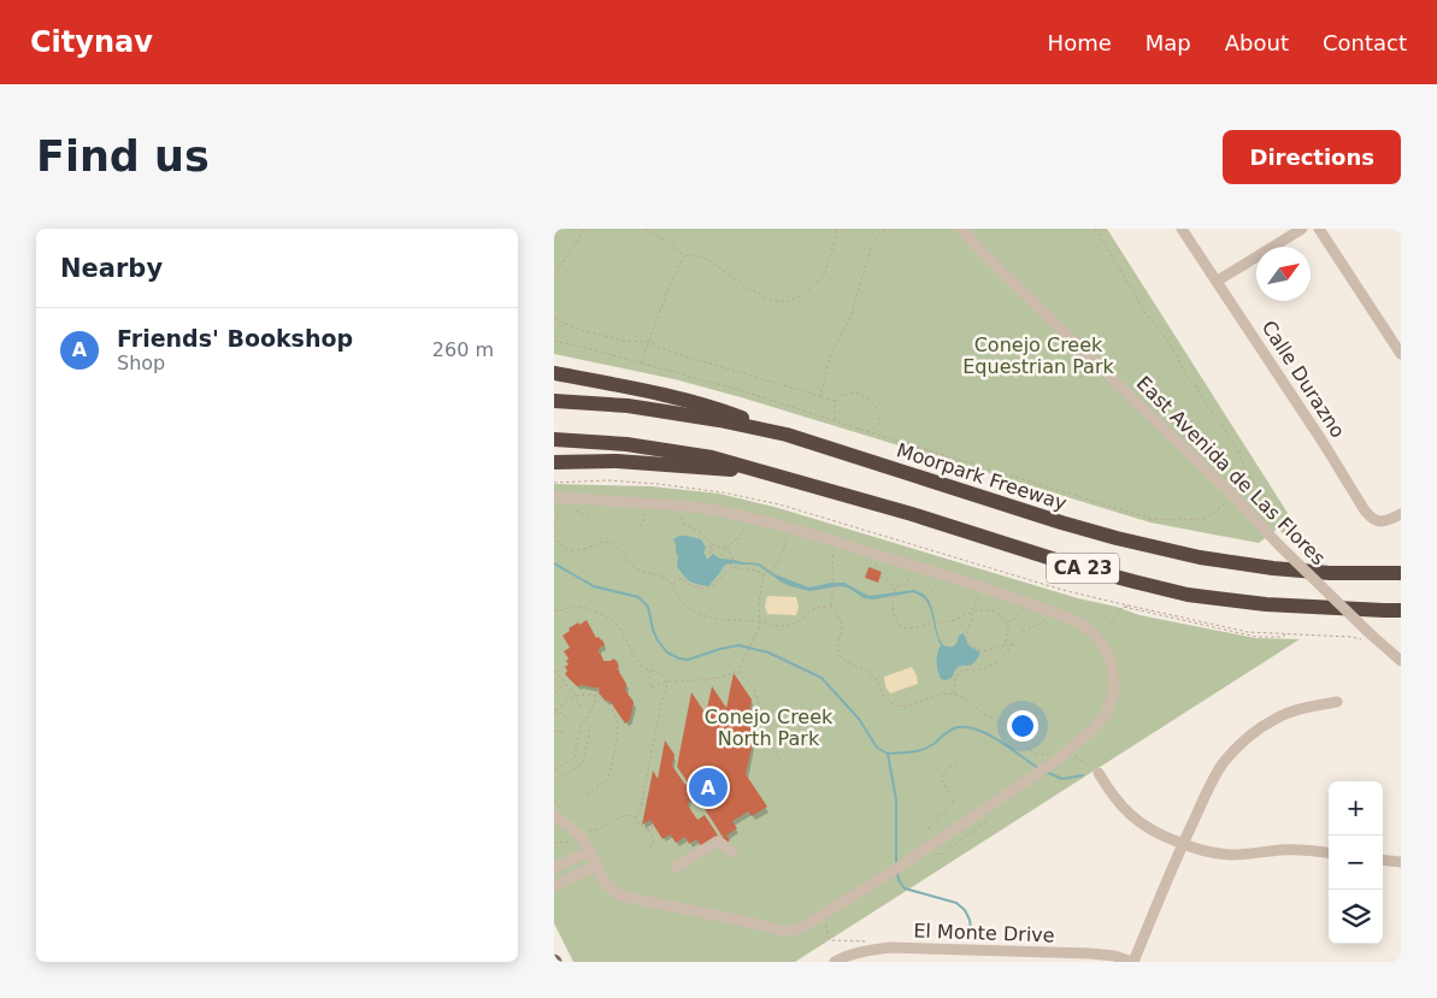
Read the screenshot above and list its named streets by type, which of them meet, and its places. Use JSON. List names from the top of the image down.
{
  "streets": {
    "highway": ["Moorpark Freeway", "CA 23"],
    "street": ["Calle Durazno", "East Avenida de Las Flores", "El Monte Drive"]
  },
  "parks": ["Conejo Creek Equestrian Park", "Conejo Creek North Park"],
  "north": "top right",
  "page": {
    "header": "Citynav",
    "nav": [
      "Home",
      "Map",
      "About",
      "Contact"
    ],
    "buttons": "Directions",
    "title": "Find us",
    "heading": "Nearby",
    "list": [
      {
        "mark": "A",
        "name": "Friends' Bookshop",
        "note": "Shop",
        "value": "260 m"
      }
    ],
    "pins": "A",
    "map_buttons": ["+", "−"]
  }
}
